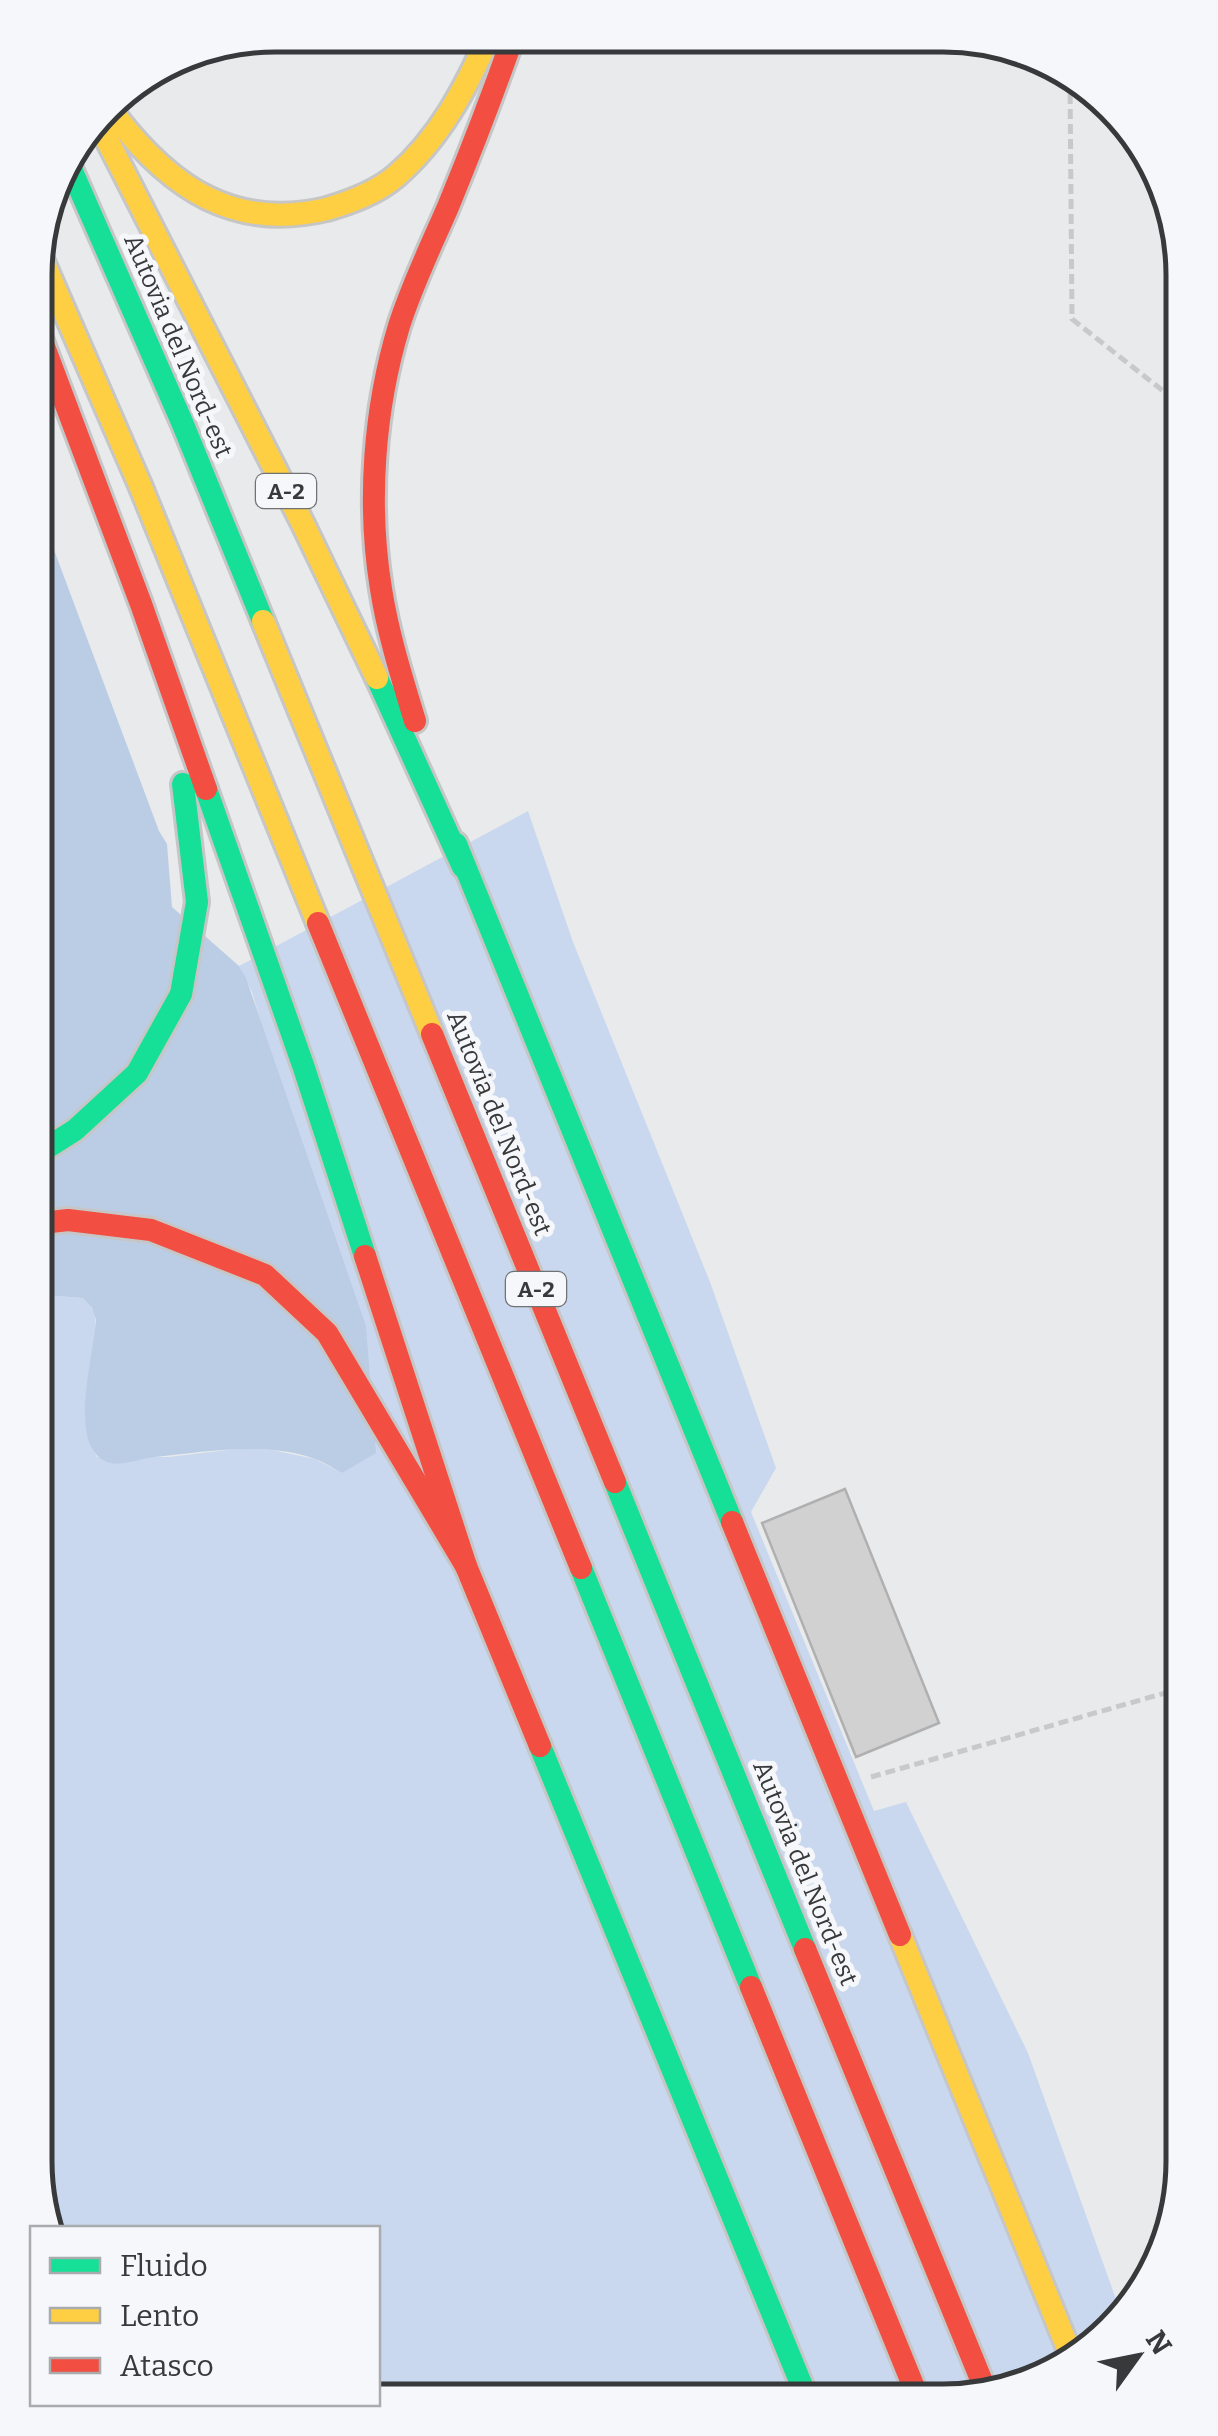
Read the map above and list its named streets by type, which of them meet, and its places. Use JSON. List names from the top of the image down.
{
  "streets": {
    "main road": ["Autovia del Nord-est", "A-2"]
  },
  "legend": ["Fluido", "Lento", "Atasco"],
  "north": "top right"
}
